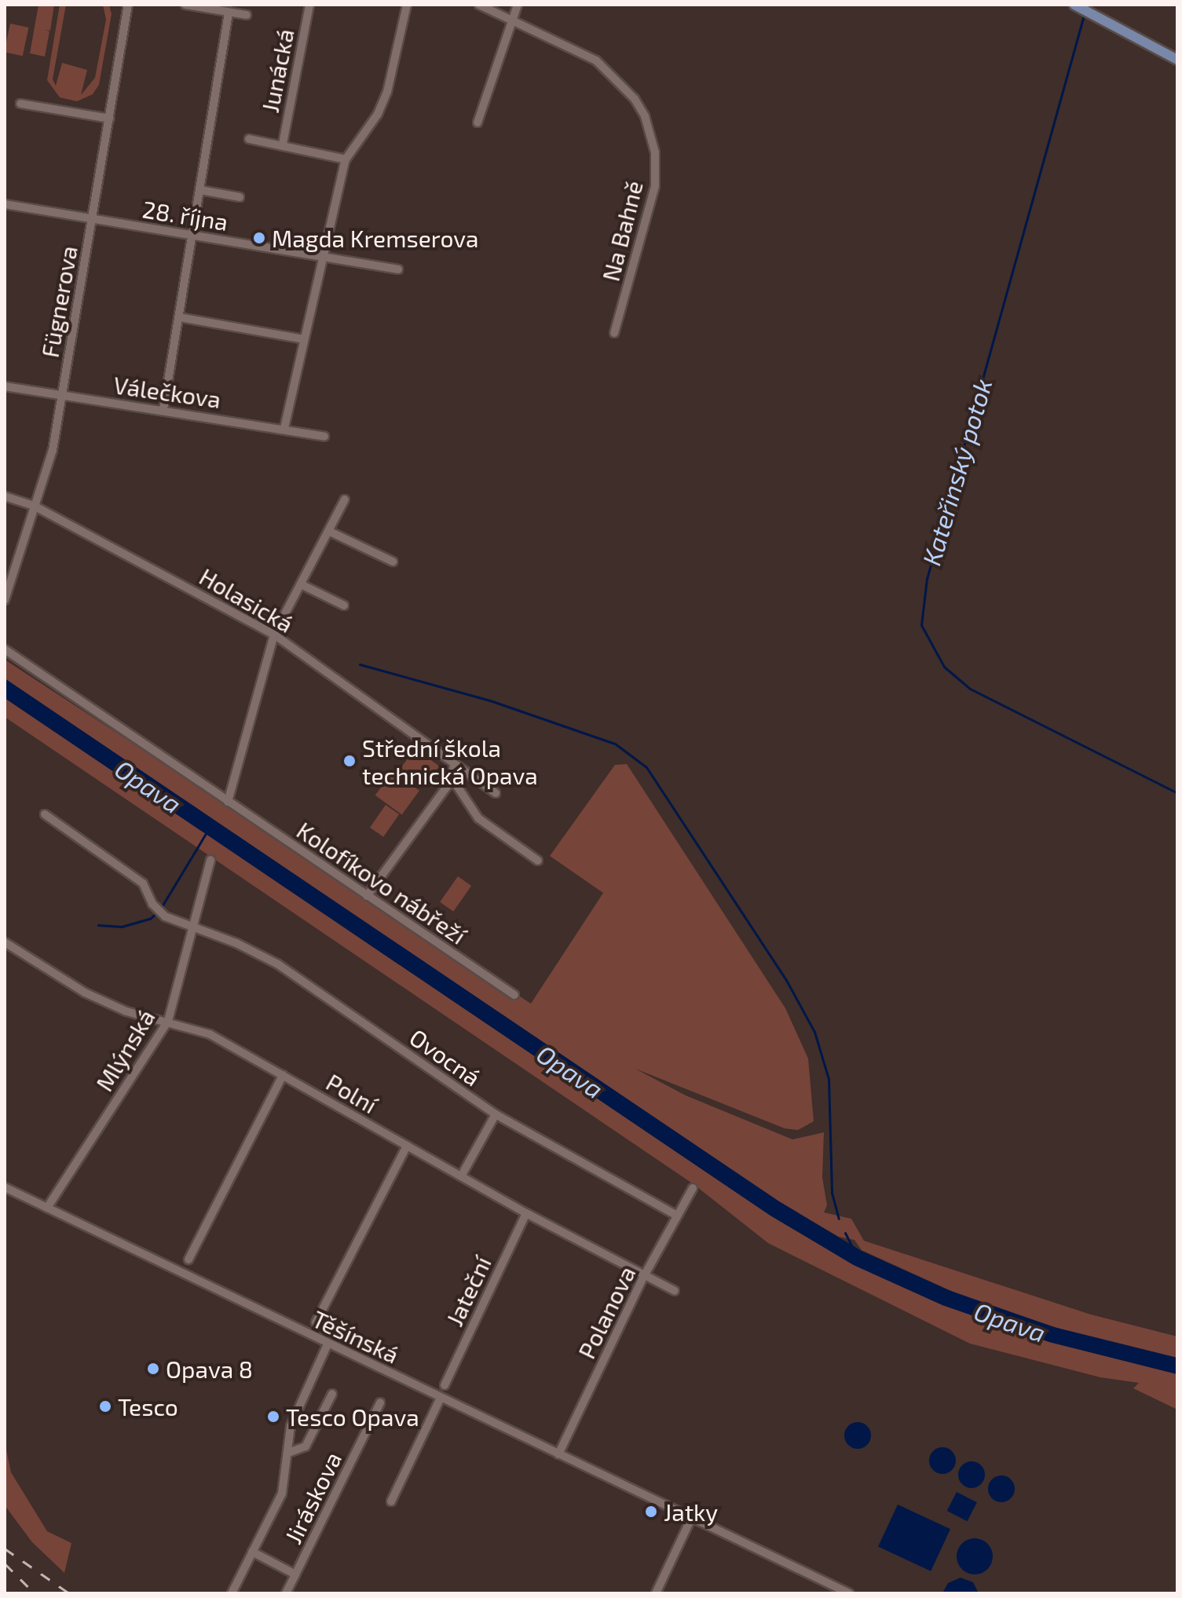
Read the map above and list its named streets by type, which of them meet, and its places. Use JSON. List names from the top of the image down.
{
  "streets": {
    "street": [
      "Junácká",
      "28. října",
      "Na Bahně",
      "Fügnerova",
      "Válečkova",
      "Holasická",
      "Kolofíkovo nábřeží",
      "Mlýnská",
      "Ovocná",
      "Polní",
      "Jateční",
      "Polanova",
      "Těšínská",
      "Jiráskova"
    ]
  },
  "crossings": [
    ["28. října", "Fügnerova"],
    ["Fügnerova", "Válečkova"],
    ["Fügnerova", "Holasická"],
    ["Mlýnská", "Ovocná"],
    ["Mlýnská", "Polní"],
    ["Mlýnská", "Těšínská"],
    ["Ovocná", "Polanova"],
    ["Polní", "Jateční"],
    ["Polní", "Polanova"],
    ["Polanova", "Těšínská"],
    ["Těšínská", "Jiráskova"]
  ],
  "water": ["Kateřinský potok", "Opava"],
  "places": [
    "Magda Kremserova",
    "Střední škola technická Opava",
    "Opava 8",
    "Tesco",
    "Tesco Opava",
    "Jatky"
  ]
}
